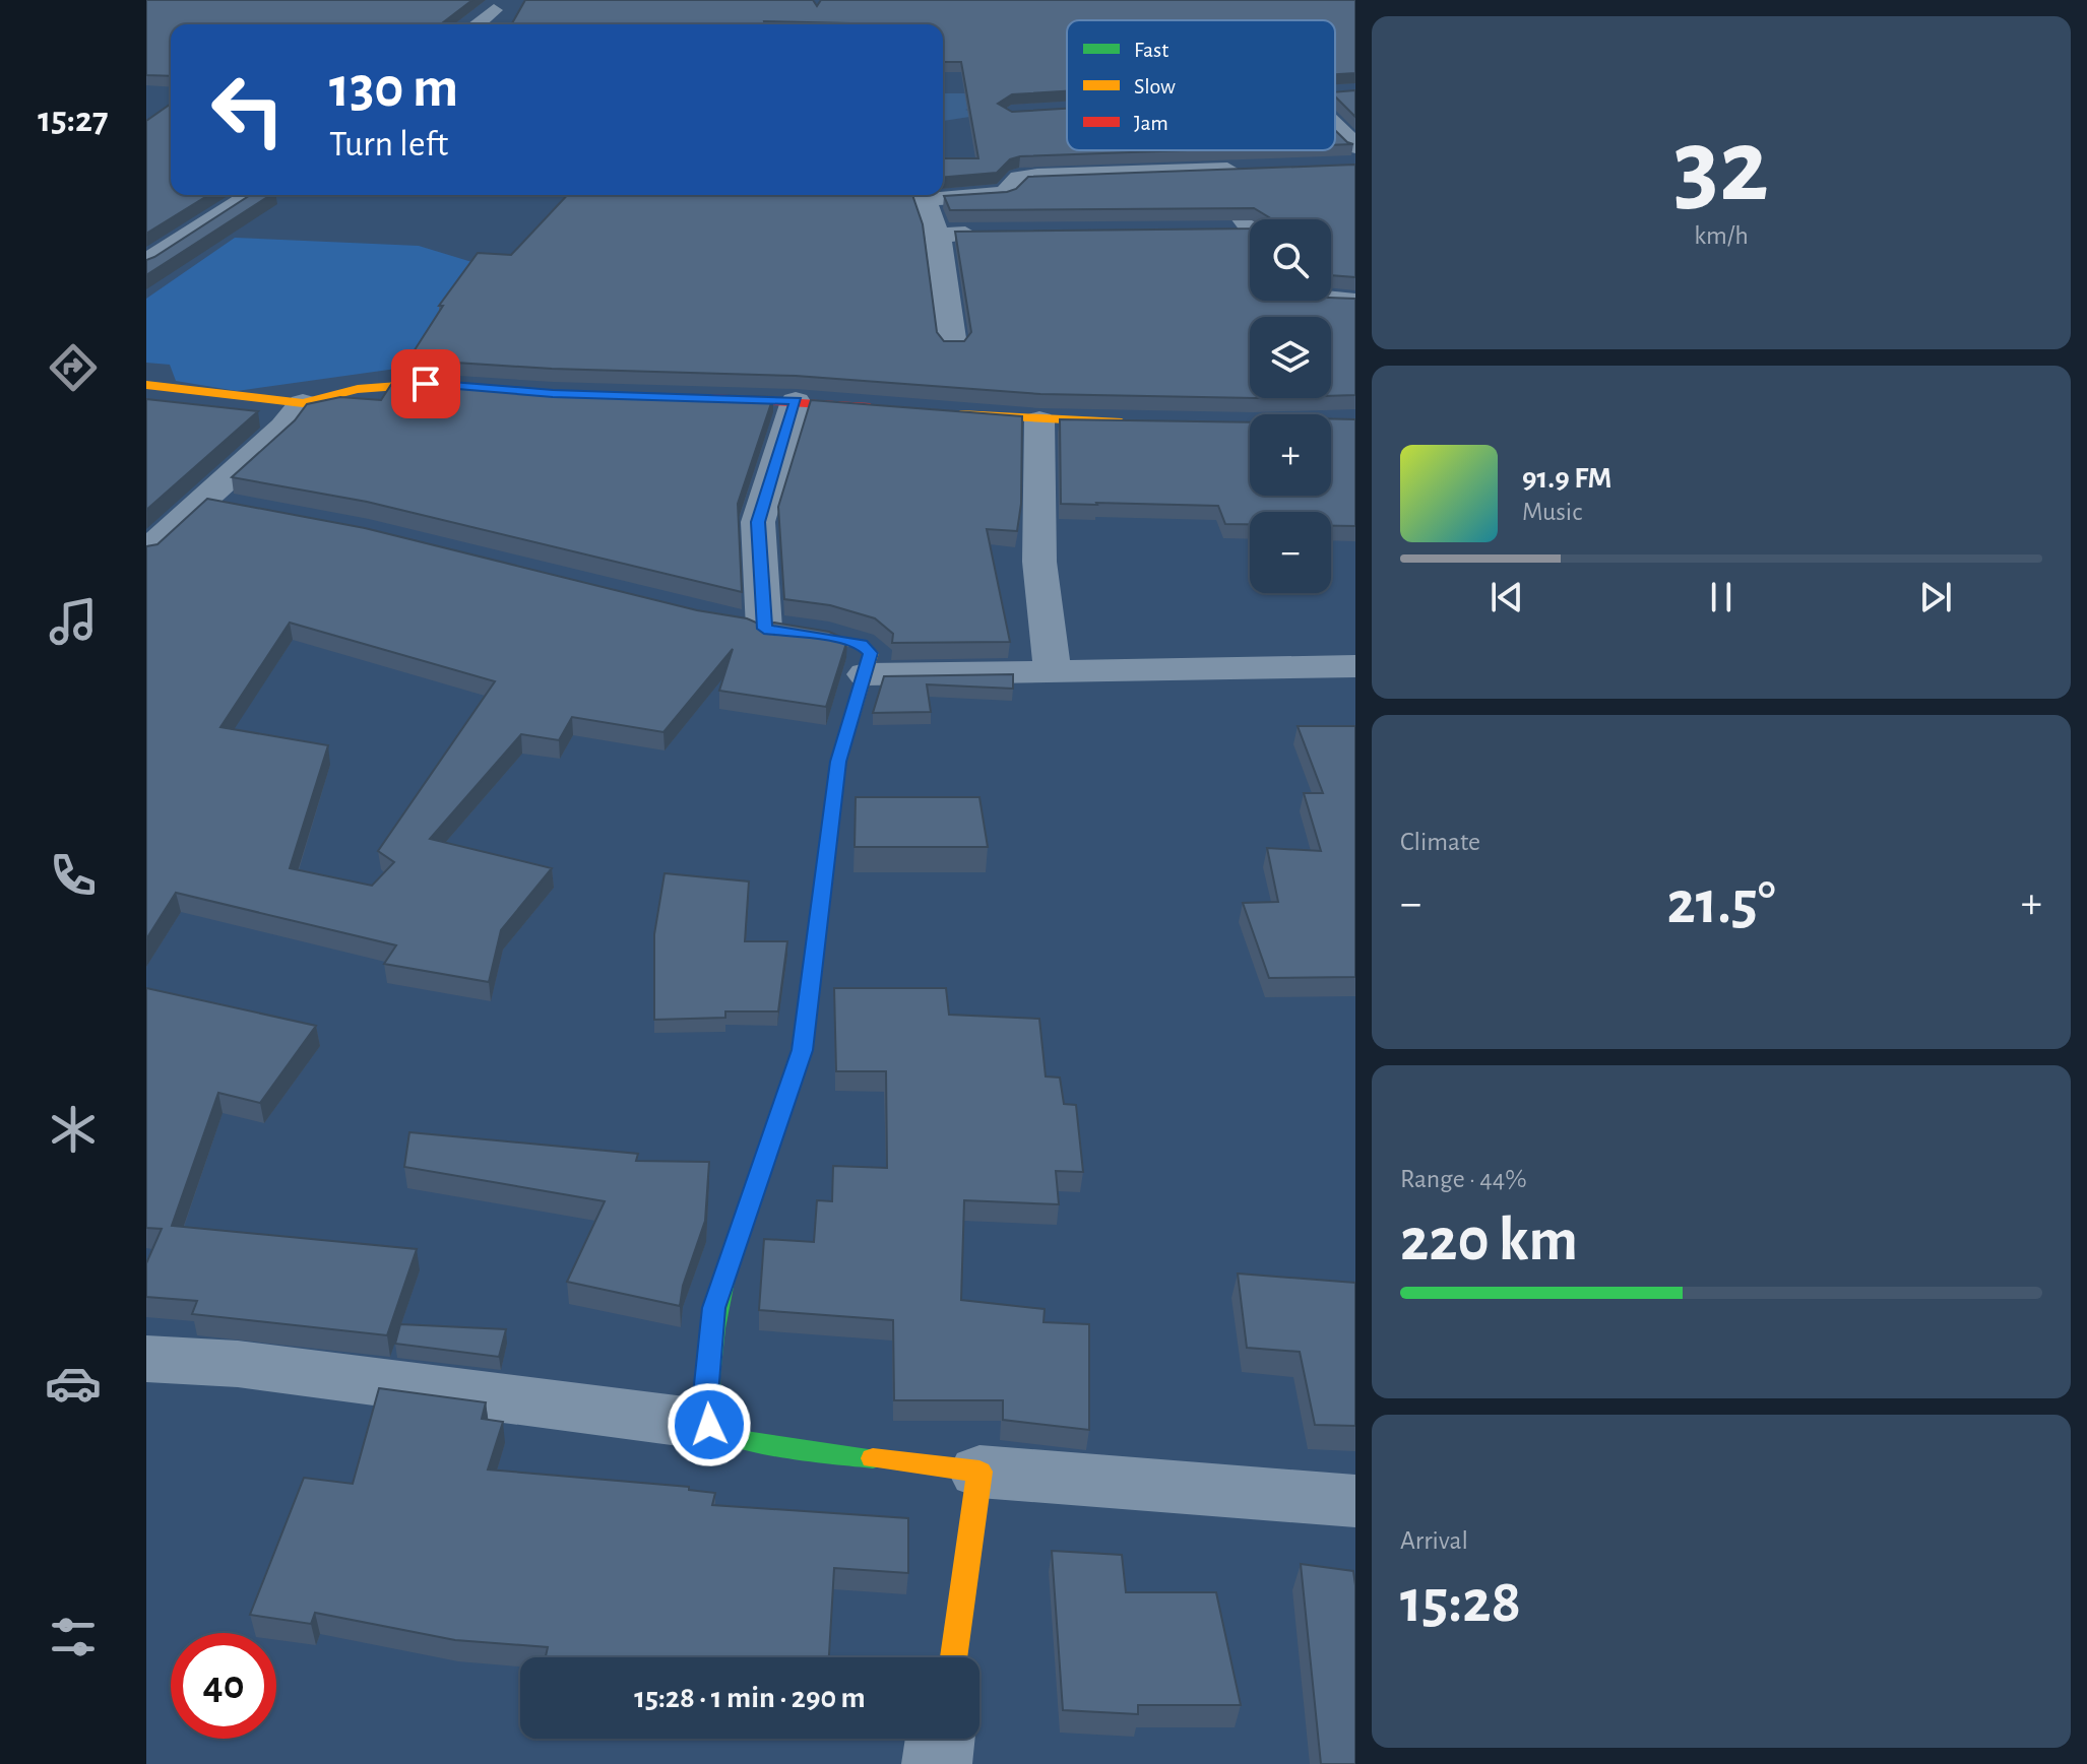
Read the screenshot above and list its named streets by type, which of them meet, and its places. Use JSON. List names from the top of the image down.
{
  "legend": ["Fast", "Slow", "Jam"],
  "page": {
    "tabs": "15:27",
    "tile": [
      ["32", "km/h"],
      "Climate",
      ["Range · 44%", "220 km"],
      ["Arrival", "15:28"]
    ],
    "turn": ["130 m", "Turn left"],
    "map_buttons": ["+", "−"],
    "song": ["91.9 FM", "Music"],
    "heat": ["−", "21.5°", "+"],
    "limit": "40",
    "trip": "15:28 · 1 min · 290 m"
  }
}
